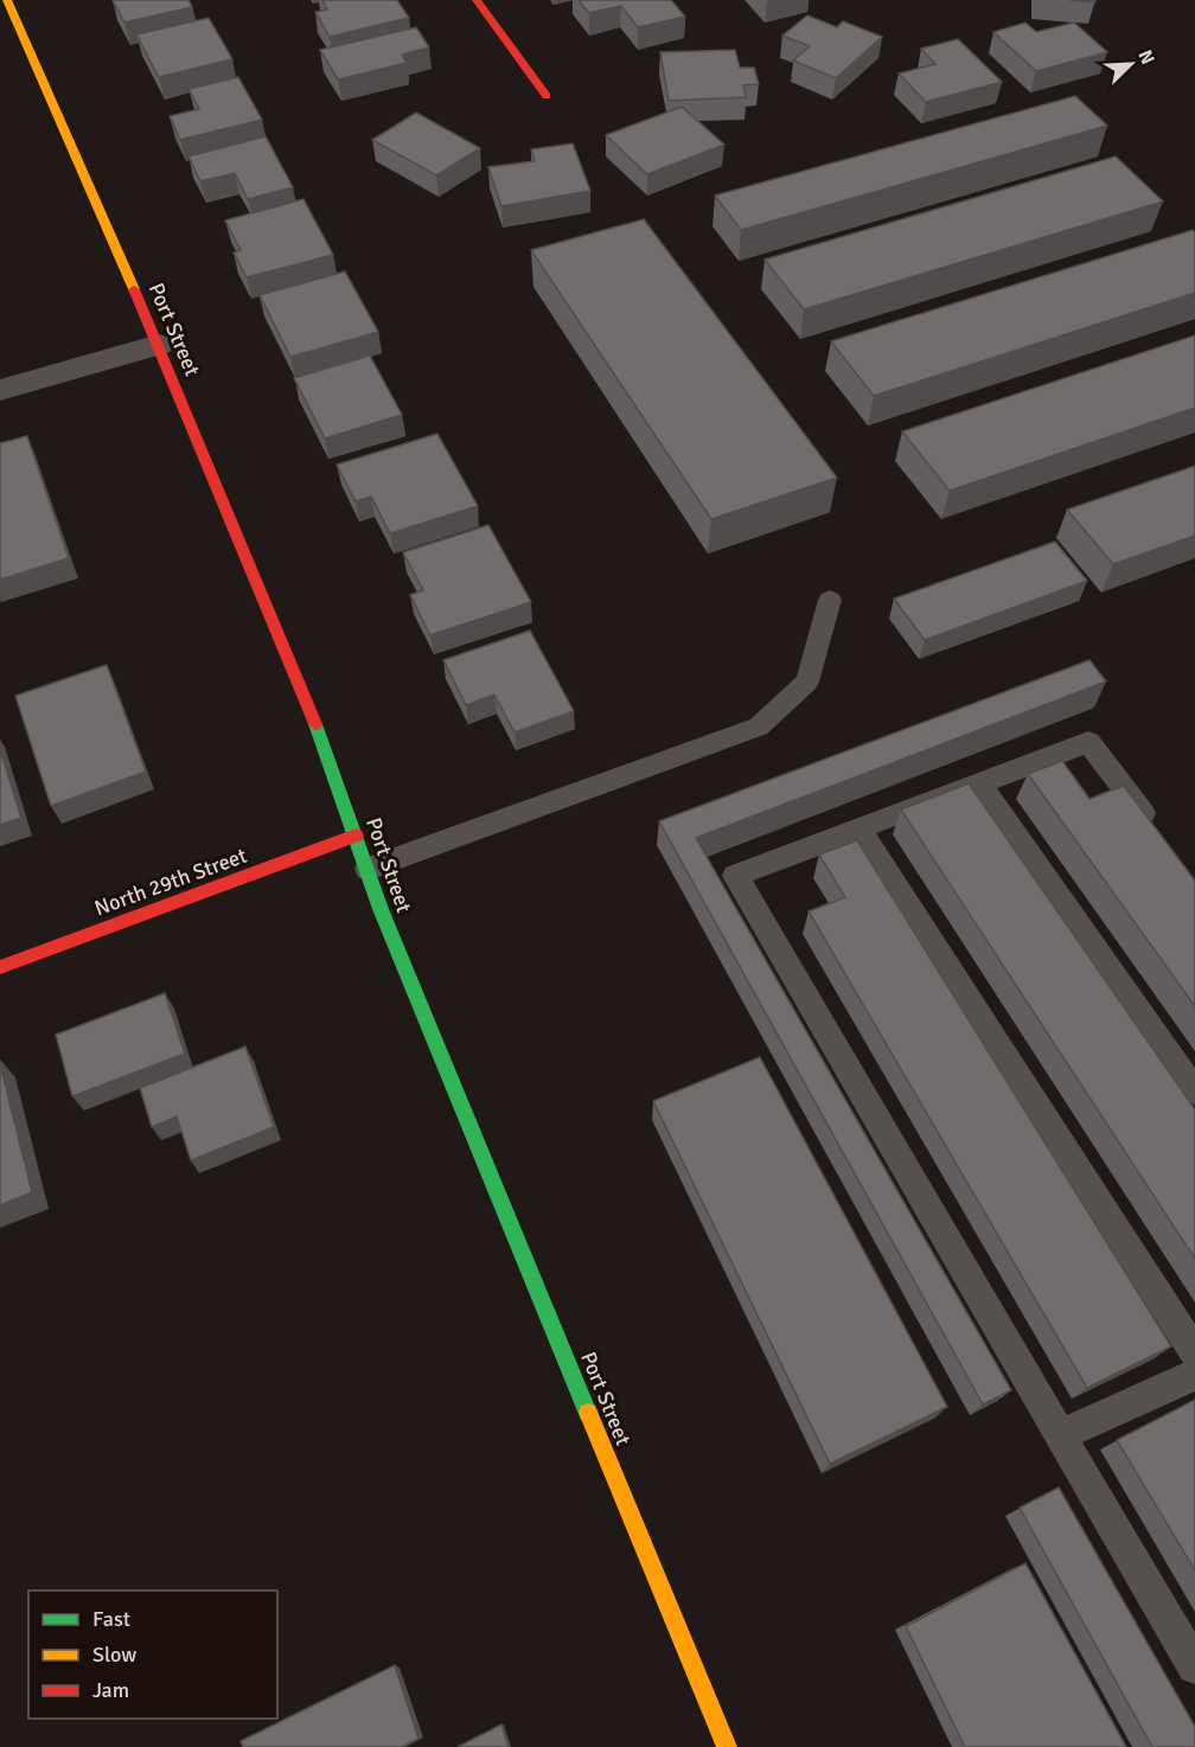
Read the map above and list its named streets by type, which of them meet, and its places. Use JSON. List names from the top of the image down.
{
  "streets": {
    "street": ["Port Street", "North 29th Street"]
  },
  "crossings": [
    ["Port Street", "North 29th Street"]
  ],
  "legend": ["Fast", "Slow", "Jam"],
  "north": "top right"
}
